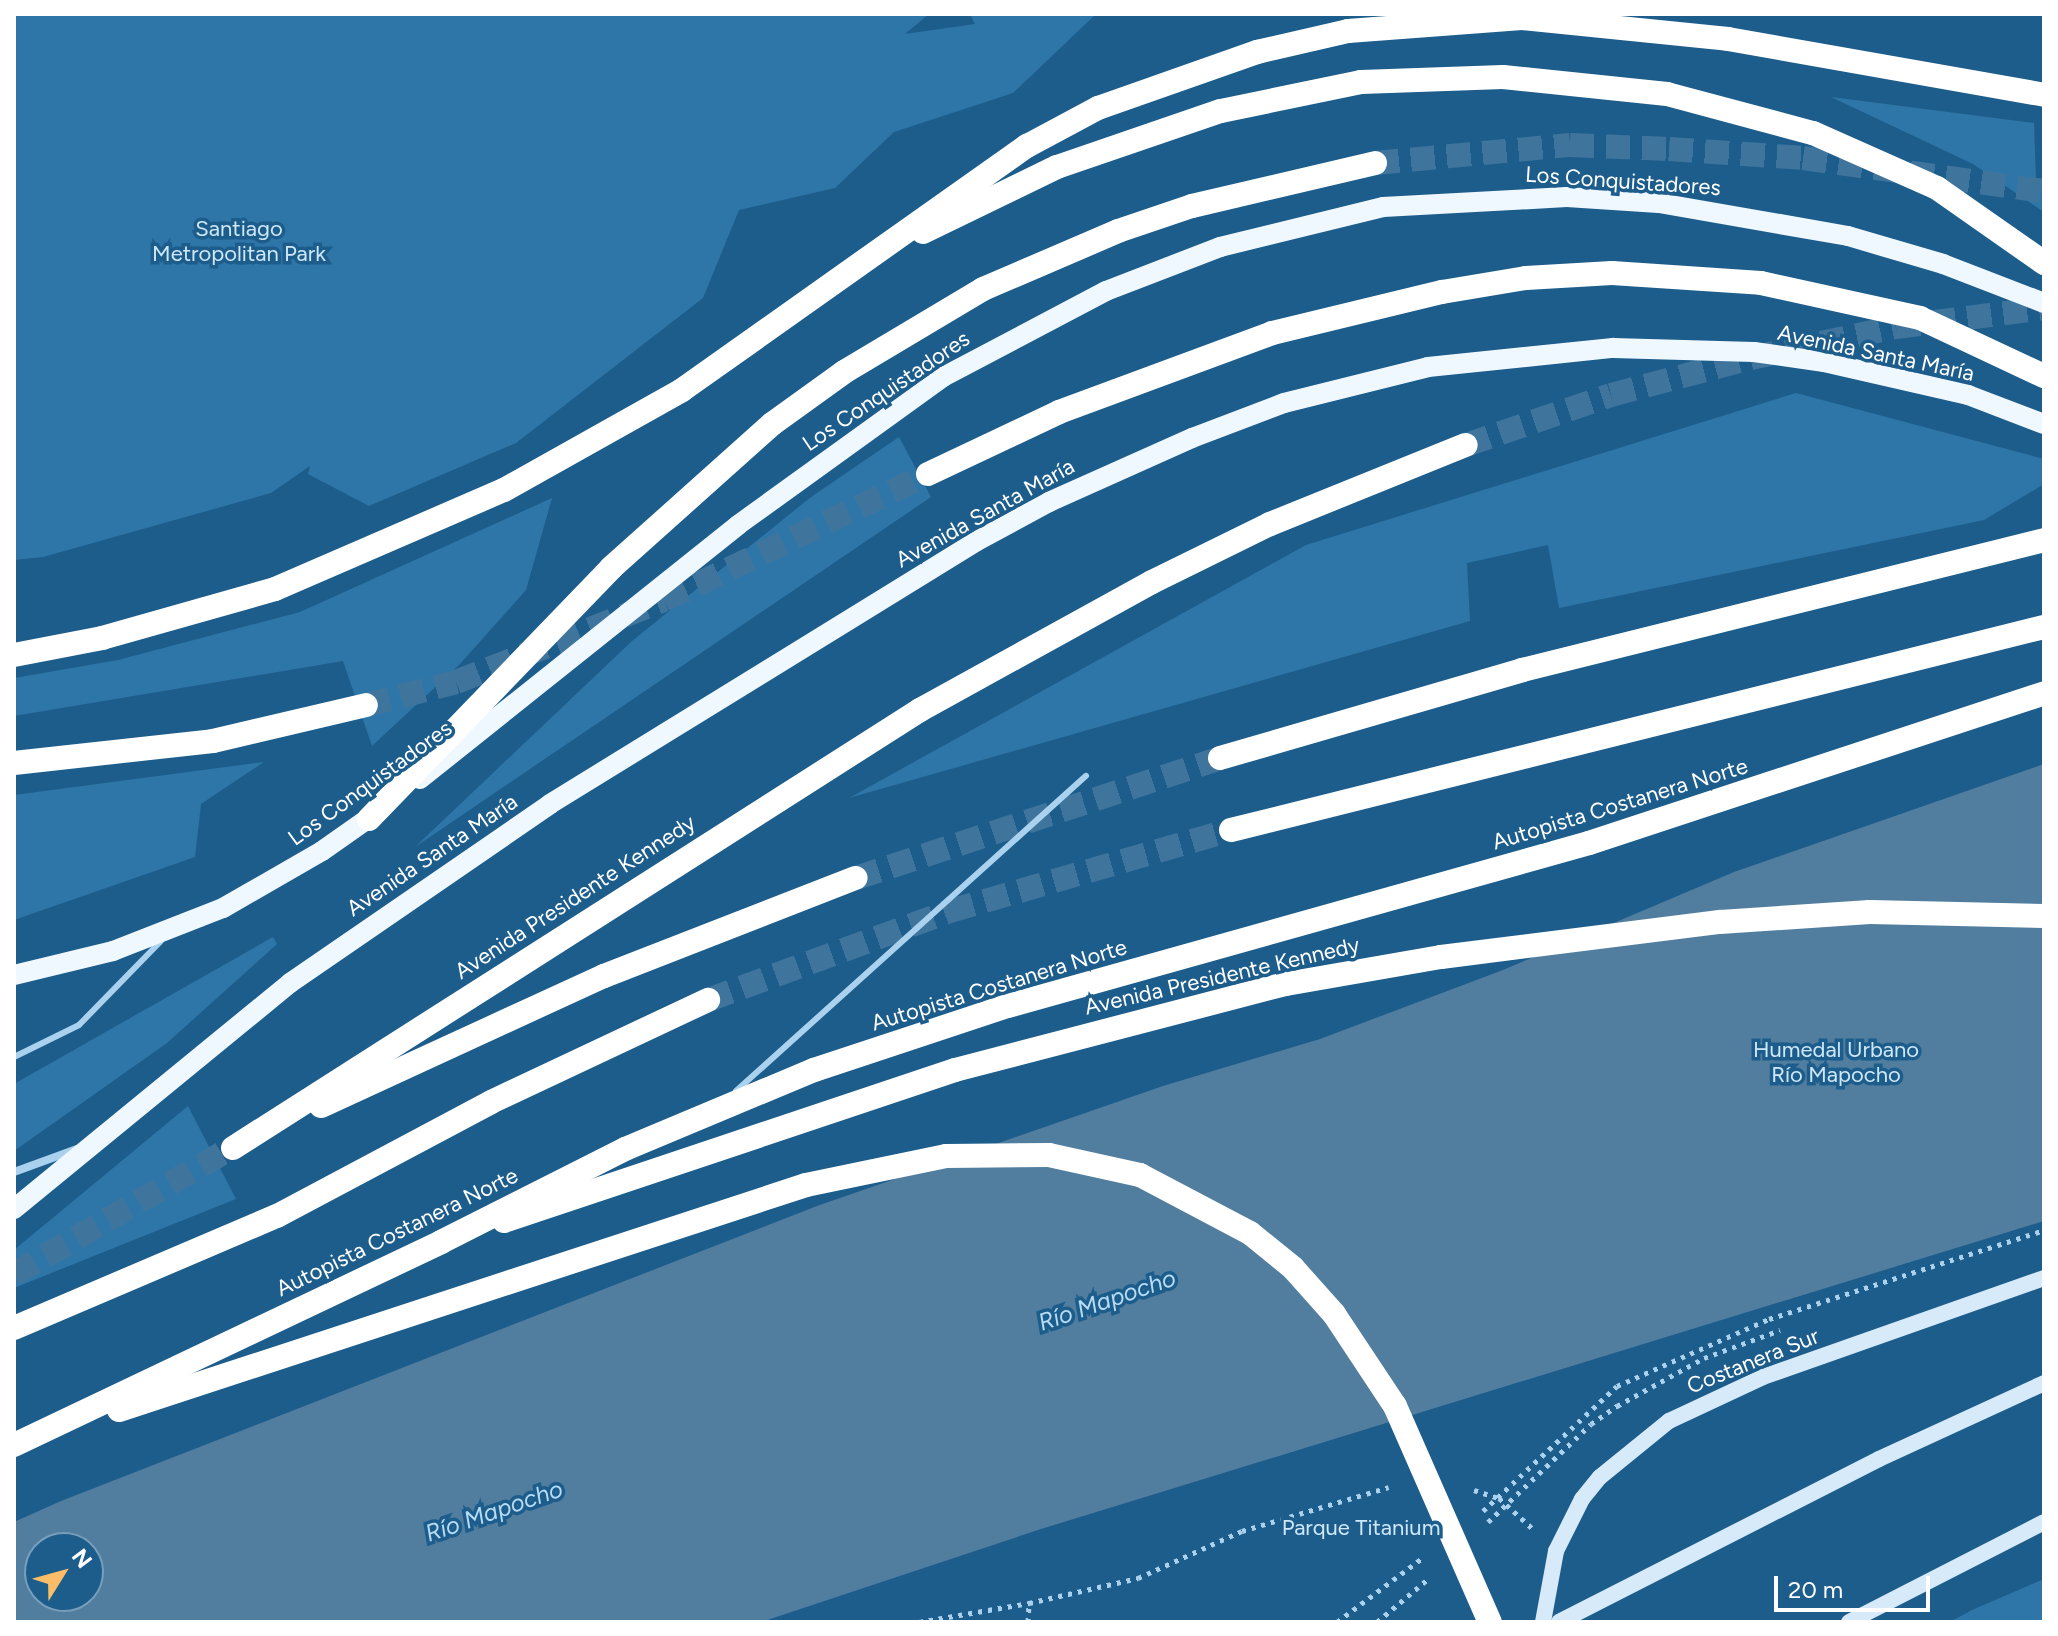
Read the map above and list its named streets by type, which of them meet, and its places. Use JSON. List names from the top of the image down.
{
  "streets": {
    "highway": ["Autopista Costanera Norte", "Avenida Presidente Kennedy"],
    "main road": ["Los Conquistadores", "Avenida Santa María", "Costanera Sur"]
  },
  "crossings": [
    ["Autopista Costanera Norte", "Avenida Presidente Kennedy"]
  ],
  "water": ["Río Mapocho"],
  "parks": ["Santiago Metropolitan Park", "Humedal Urbano Río Mapocho", "Parque Titanium"],
  "scale_bar": "20 m",
  "north": "top right"
}
